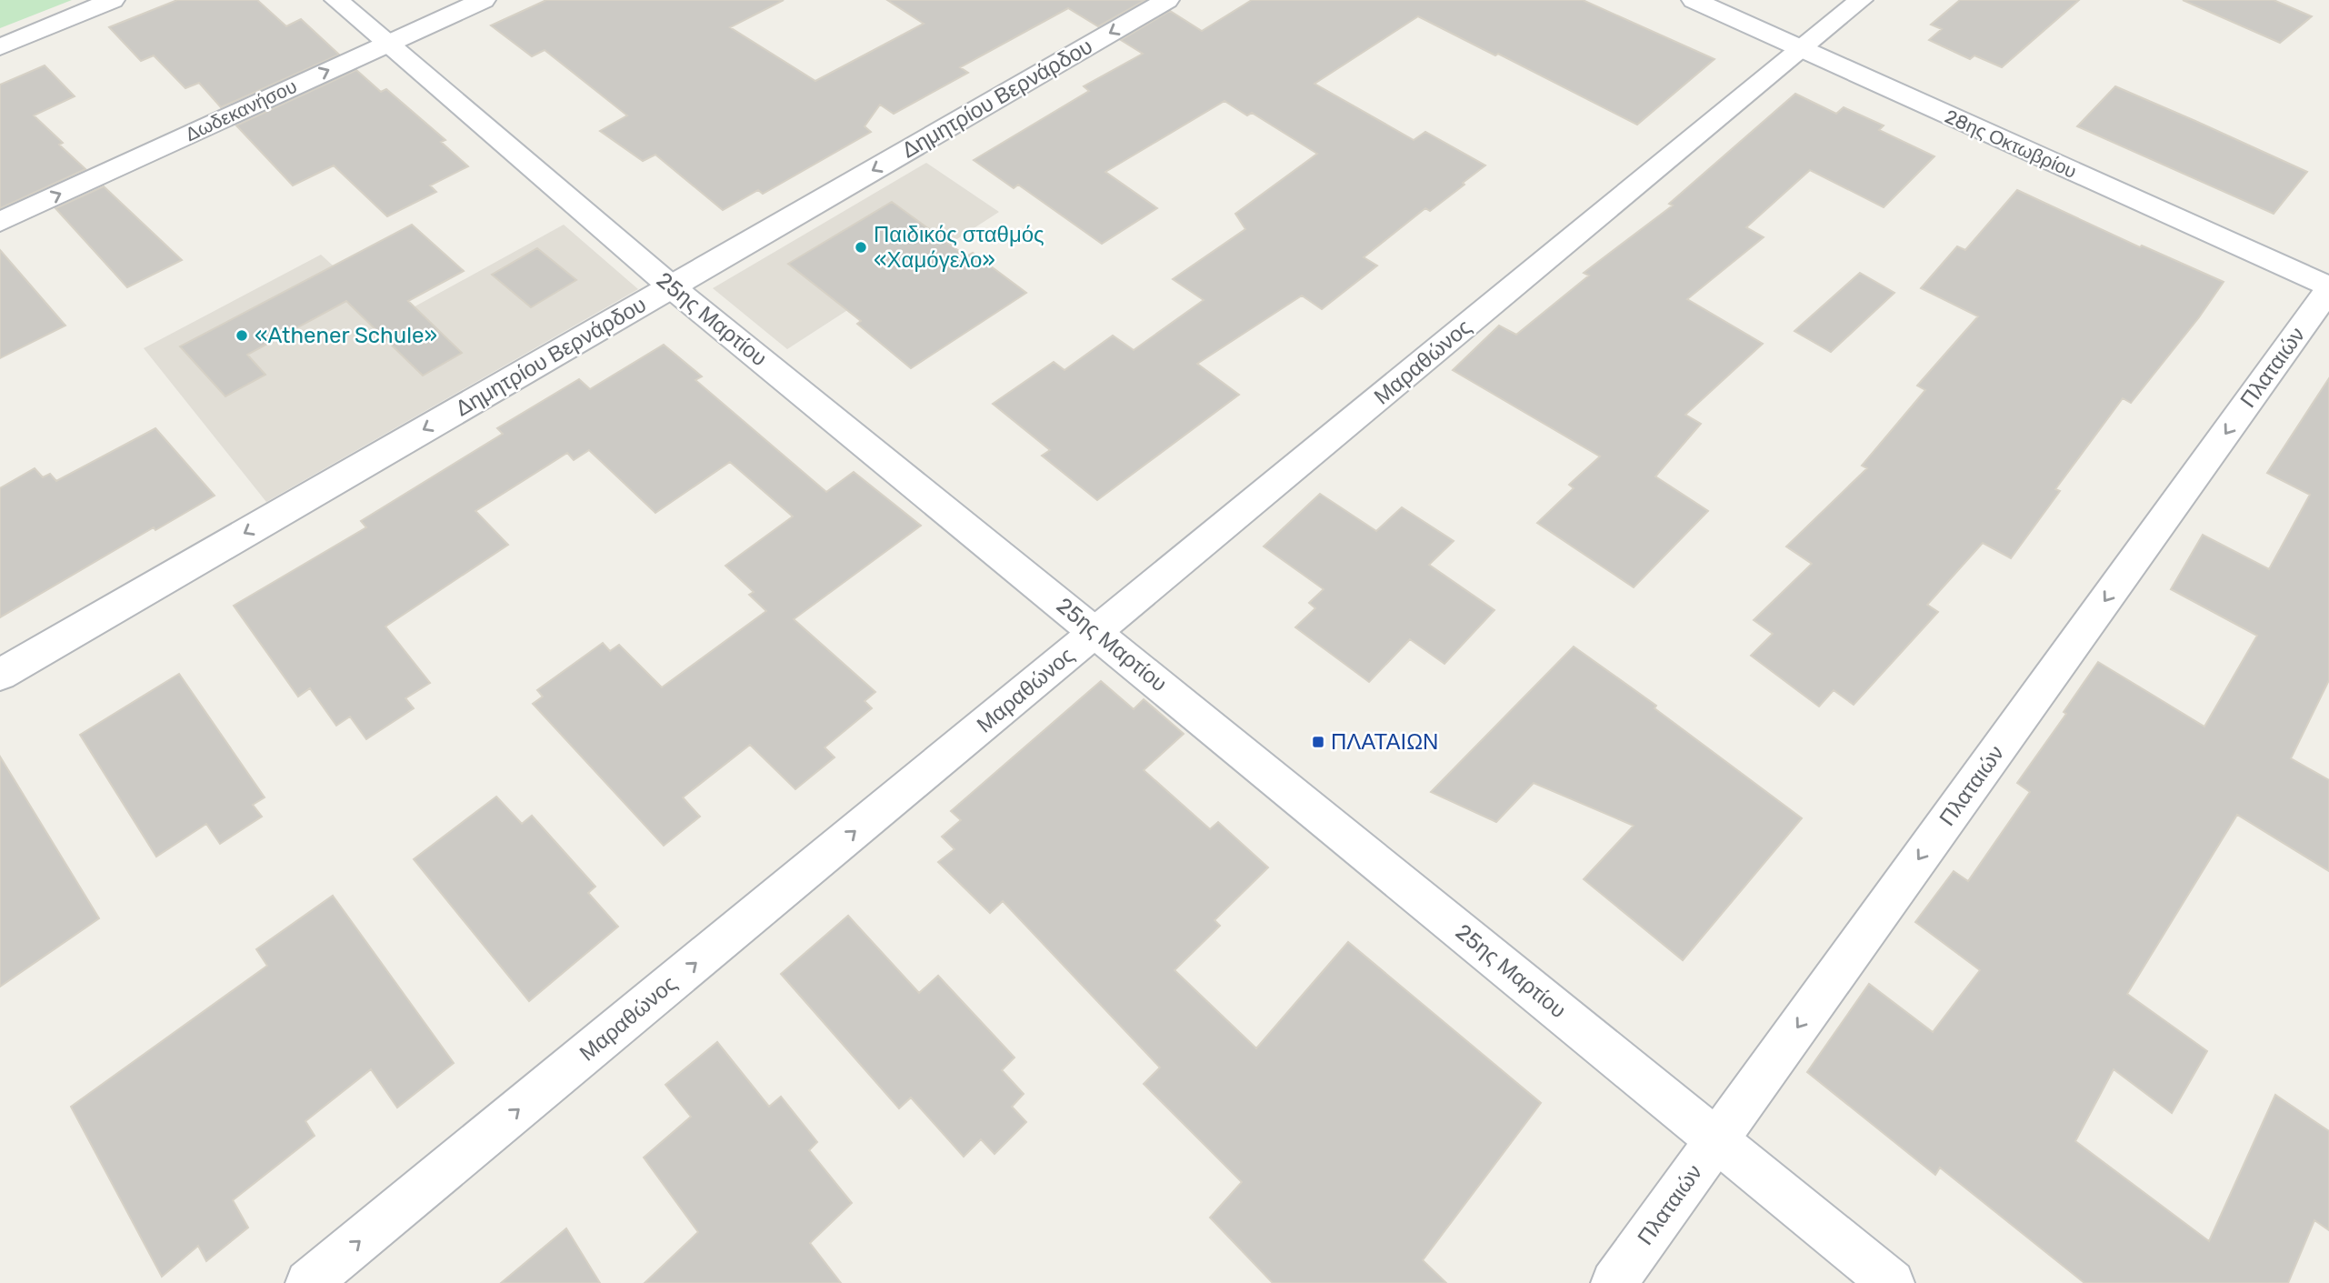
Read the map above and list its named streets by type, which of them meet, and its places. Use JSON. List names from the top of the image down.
{
  "streets": {
    "street": [
      "Δημητρίου Βερνάρδου",
      "Δωδεκανήσου",
      "28ης Οκτωβρίου",
      "25ης Μαρτίου",
      "Μαραθώνος",
      "Πλαταιών"
    ]
  },
  "crossings": [
    ["Δημητρίου Βερνάρδου", "25ης Μαρτίου"],
    ["Δωδεκανήσου", "25ης Μαρτίου"],
    ["28ης Οκτωβρίου", "Μαραθώνος"],
    ["28ης Οκτωβρίου", "Πλαταιών"],
    ["25ης Μαρτίου", "Μαραθώνος"],
    ["25ης Μαρτίου", "Πλαταιών"]
  ],
  "one_way": [
    "Δημητρίου Βερνάρδου",
    "Δωδεκανήσου",
    "Μαραθώνος",
    "Πλαταιών"
  ],
  "places": {
    "other": ["Παιδικός σταθμός «Χαμόγελο»", "«Athener Schule»"],
    "transit": ["ΠΛΑΤΑΙΩΝ"]
  }
}
